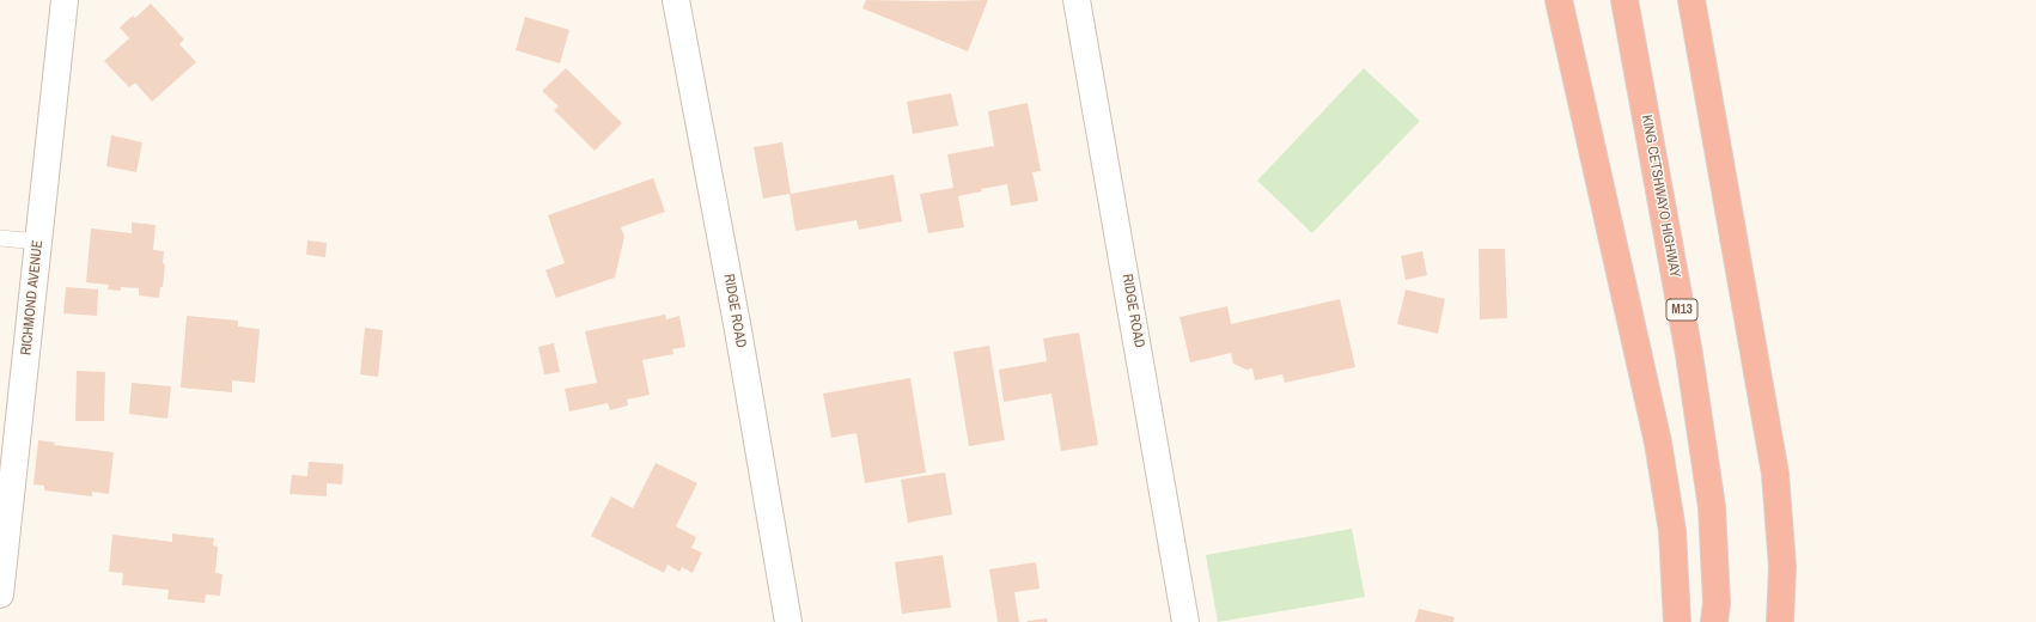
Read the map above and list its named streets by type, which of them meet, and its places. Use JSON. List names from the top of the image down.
{
  "streets": {
    "highway": ["KING CETSHWAYO HIGHWAY", "M13"],
    "street": ["RICHMOND AVENUE", "RIDGE ROAD"]
  }
}
